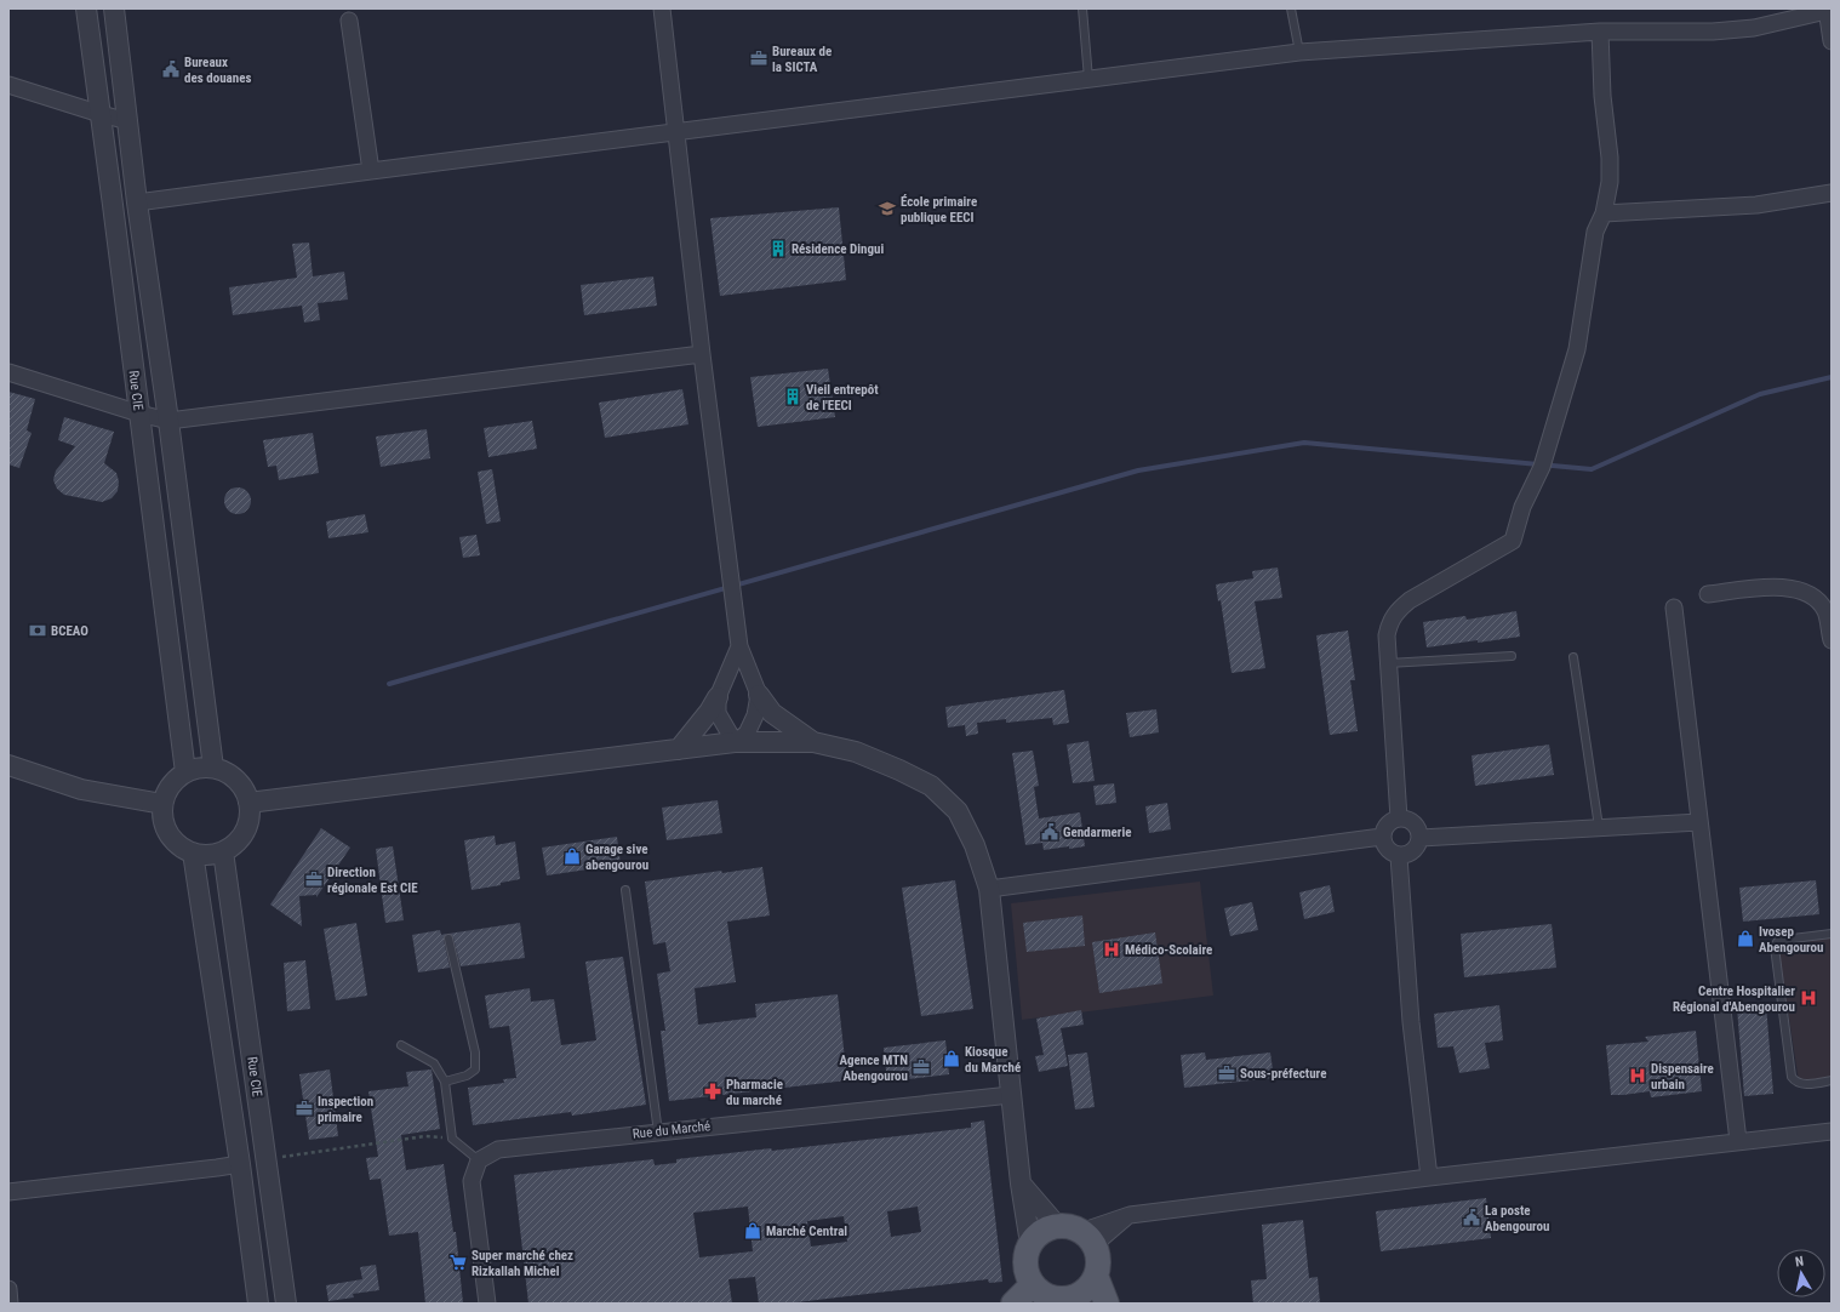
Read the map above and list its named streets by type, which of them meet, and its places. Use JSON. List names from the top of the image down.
{
  "streets": {
    "street": ["Rue CIE", "Rue du Marché"]
  },
  "places": {
    "office": [
      "Bureaux de la SICTA",
      "Direction régionale Est CIE",
      "Agence MTN Abengourou",
      "Sous-préfecture",
      "Inspection primaire"
    ],
    "public building": ["Bureaux des douanes", "Gendarmerie", "La poste Abengourou"],
    "school or university": ["École primaire publique EECI"],
    "building": ["Résidence Dingui", "Vieil entrepôt de l'EECI"],
    "bank": ["BCEAO"],
    "shop": [
      "Garage sive abengourou",
      "Ivosep Abengourou",
      "Kiosque du Marché",
      "Marché Central"
    ],
    "hospital": ["Médico-Scolaire", "Centre Hospitalier Régional d'Abengourou", "Dispensaire urbain"],
    "pharmacy": ["Pharmacie du marché"],
    "supermarket": ["Super marché chez Rizkallah Michel"]
  },
  "north": "top"
}
